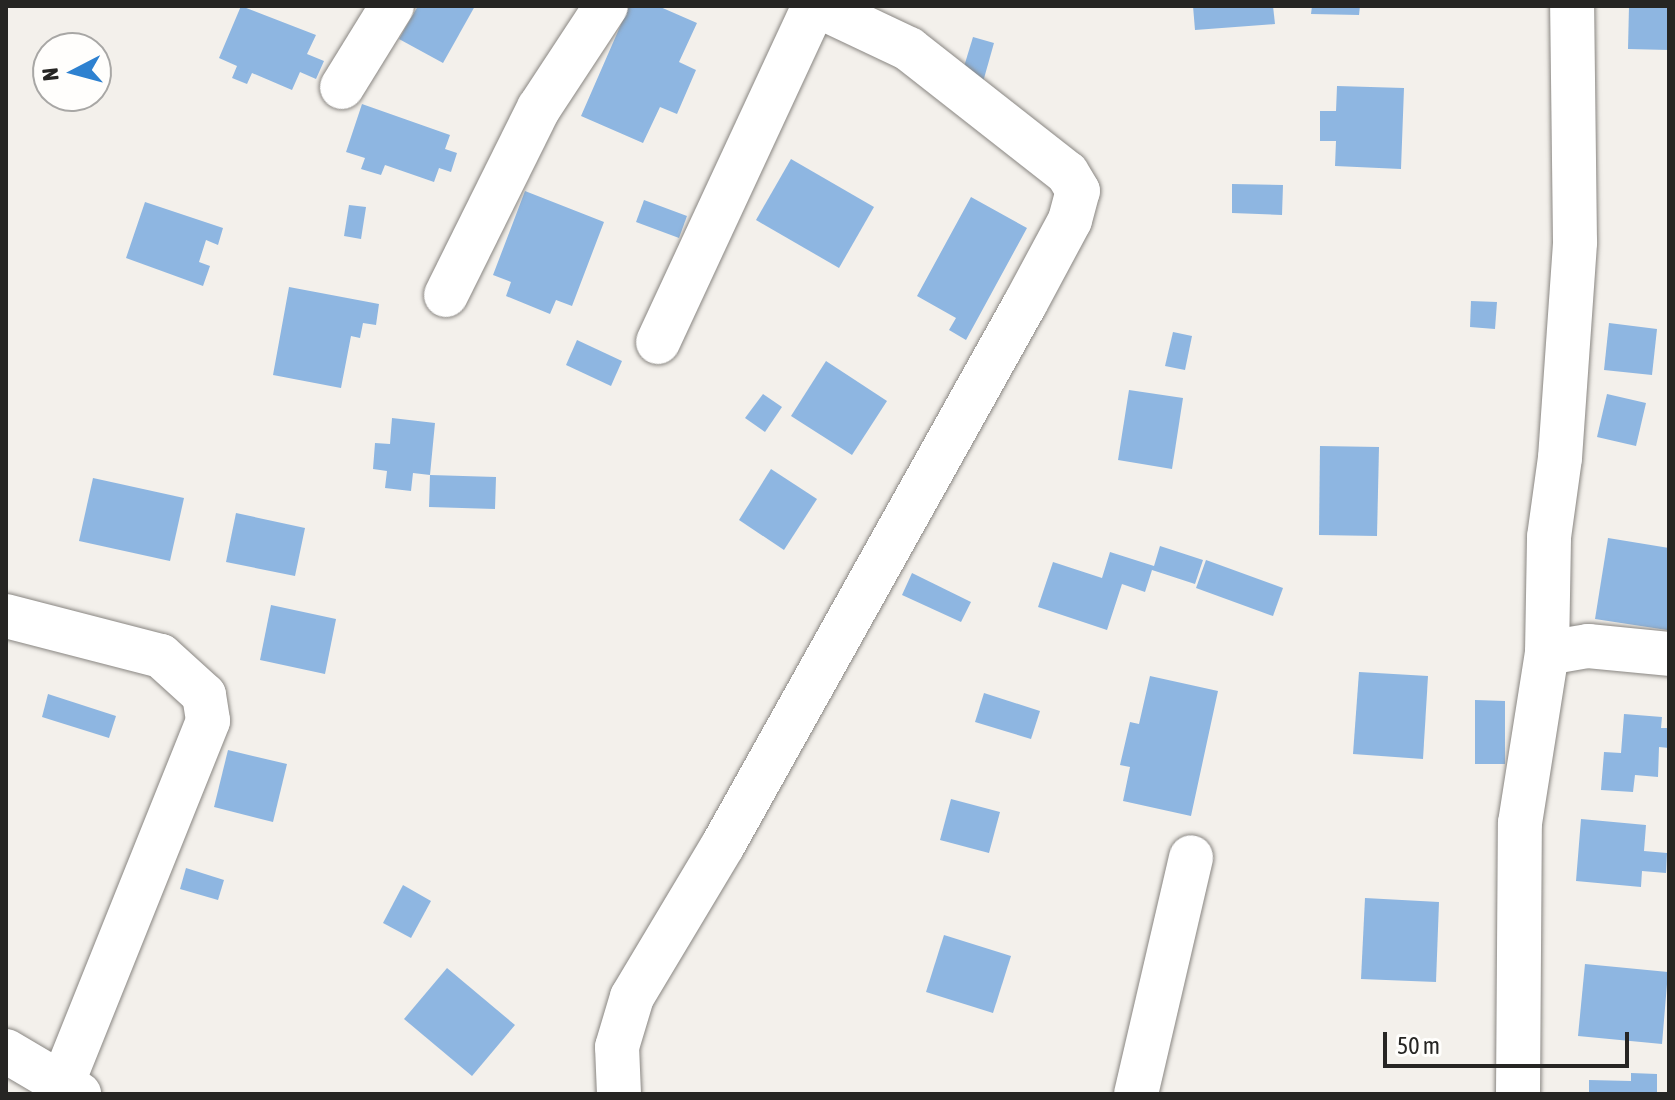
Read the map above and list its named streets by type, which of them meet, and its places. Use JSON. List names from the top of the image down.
{
  "scale_bar": "50 m",
  "north": "left"
}
